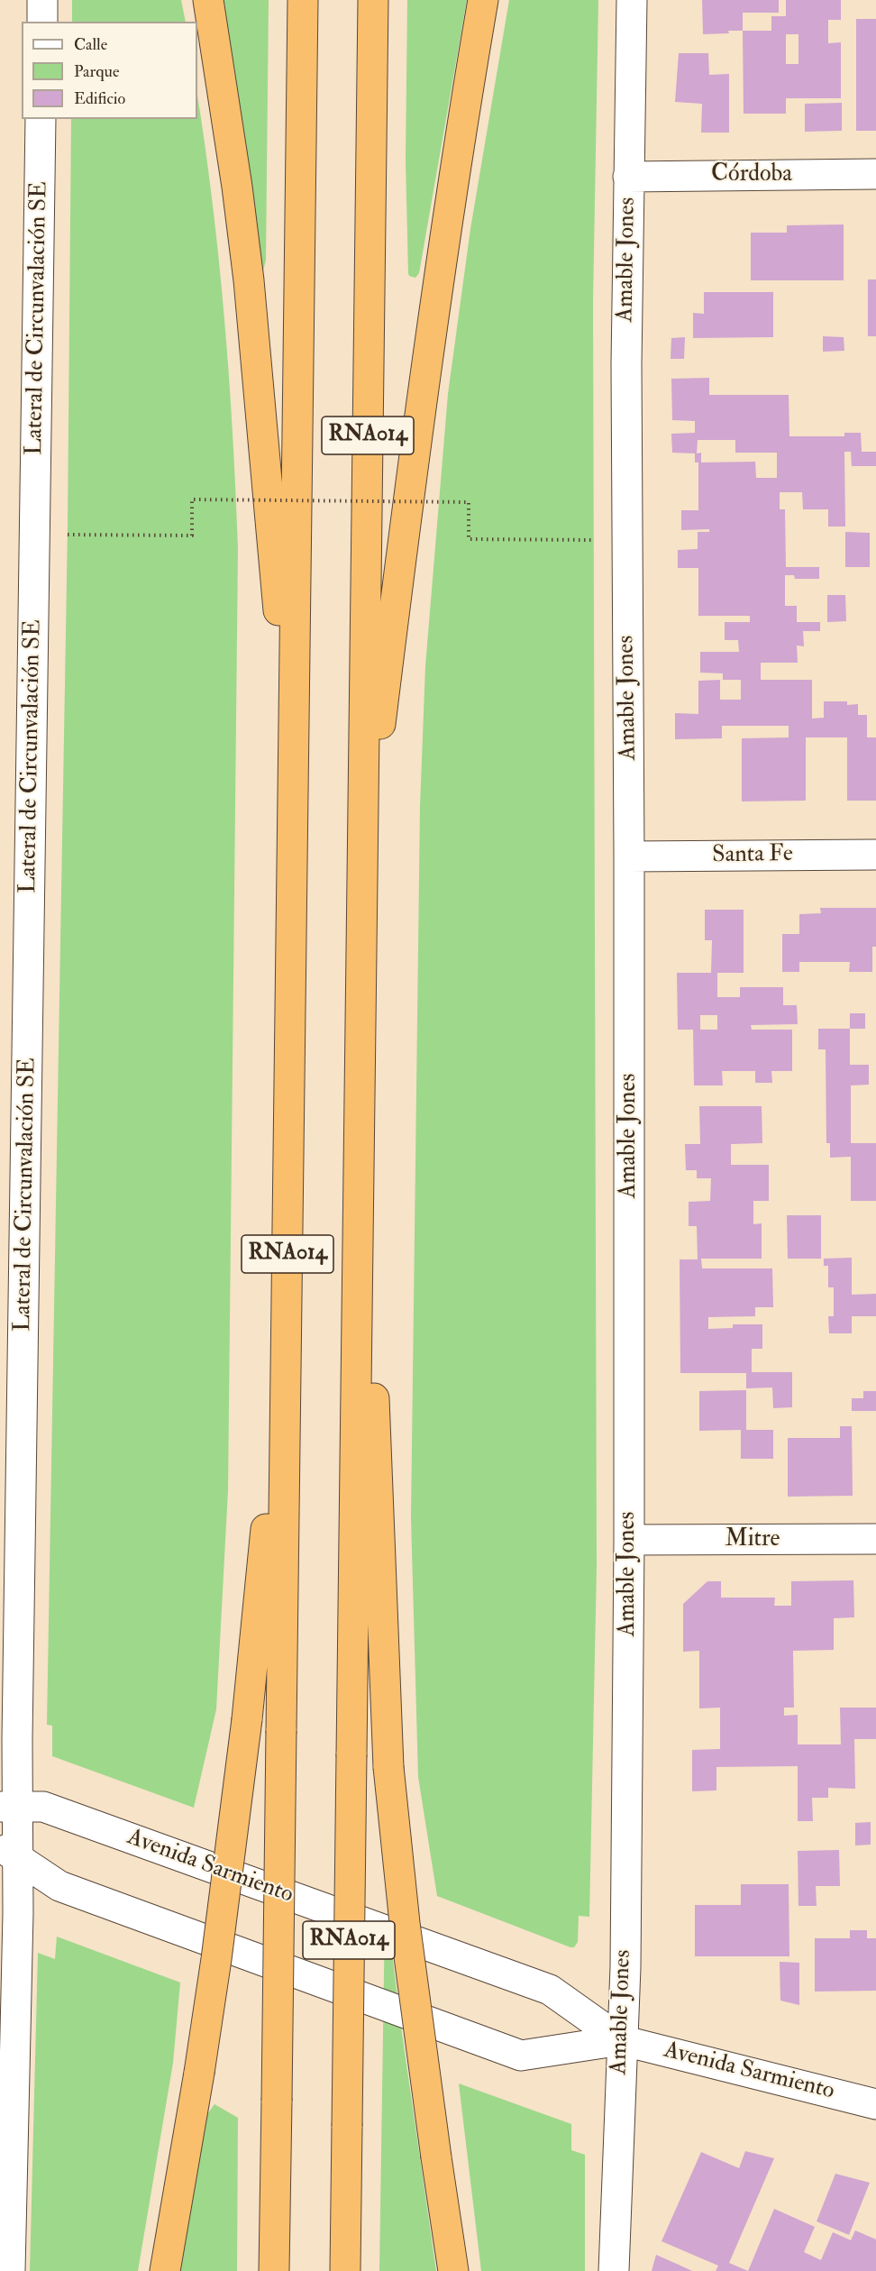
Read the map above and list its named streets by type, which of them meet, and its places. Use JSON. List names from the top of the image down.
{
  "streets": {
    "highway": ["RNA014"],
    "street": [
      "Córdoba",
      "Amable Jones",
      "Lateral de Circunvalación SE",
      "Santa Fe",
      "Mitre",
      "Avenida Sarmiento"
    ]
  },
  "crossings": [
    ["Córdoba", "Amable Jones"],
    ["Amable Jones", "Santa Fe"],
    ["Amable Jones", "Mitre"],
    ["Amable Jones", "Avenida Sarmiento"],
    ["Lateral de Circunvalación SE", "Avenida Sarmiento"]
  ],
  "legend": ["Calle", "Parque", "Edificio"]
}
